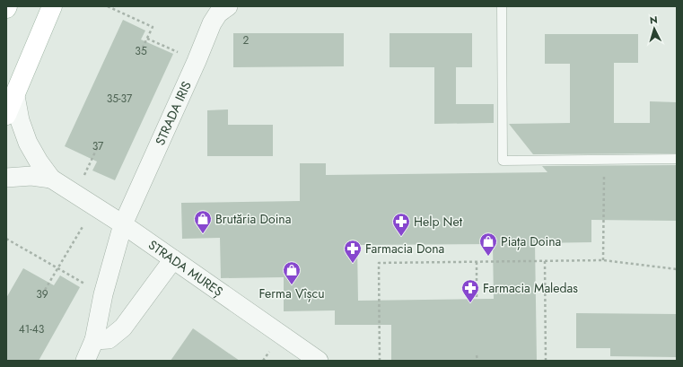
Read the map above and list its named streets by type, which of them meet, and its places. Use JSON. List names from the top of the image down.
{
  "streets": {
    "street": ["STRADA IRIS", "STRADA MUREȘ"]
  },
  "crossings": [
    ["STRADA IRIS", "STRADA MUREȘ"]
  ],
  "places": {
    "shop": ["Brutăria Doina", "Piața Doina", "Ferma Vîșcu"],
    "pharmacy": ["Help Net", "Farmacia Dona", "Farmacia Maledas"]
  },
  "house_numbers": [
    "2",
    "35",
    "35-37",
    "37",
    "39",
    "41-43"
  ],
  "north": "top"
}
